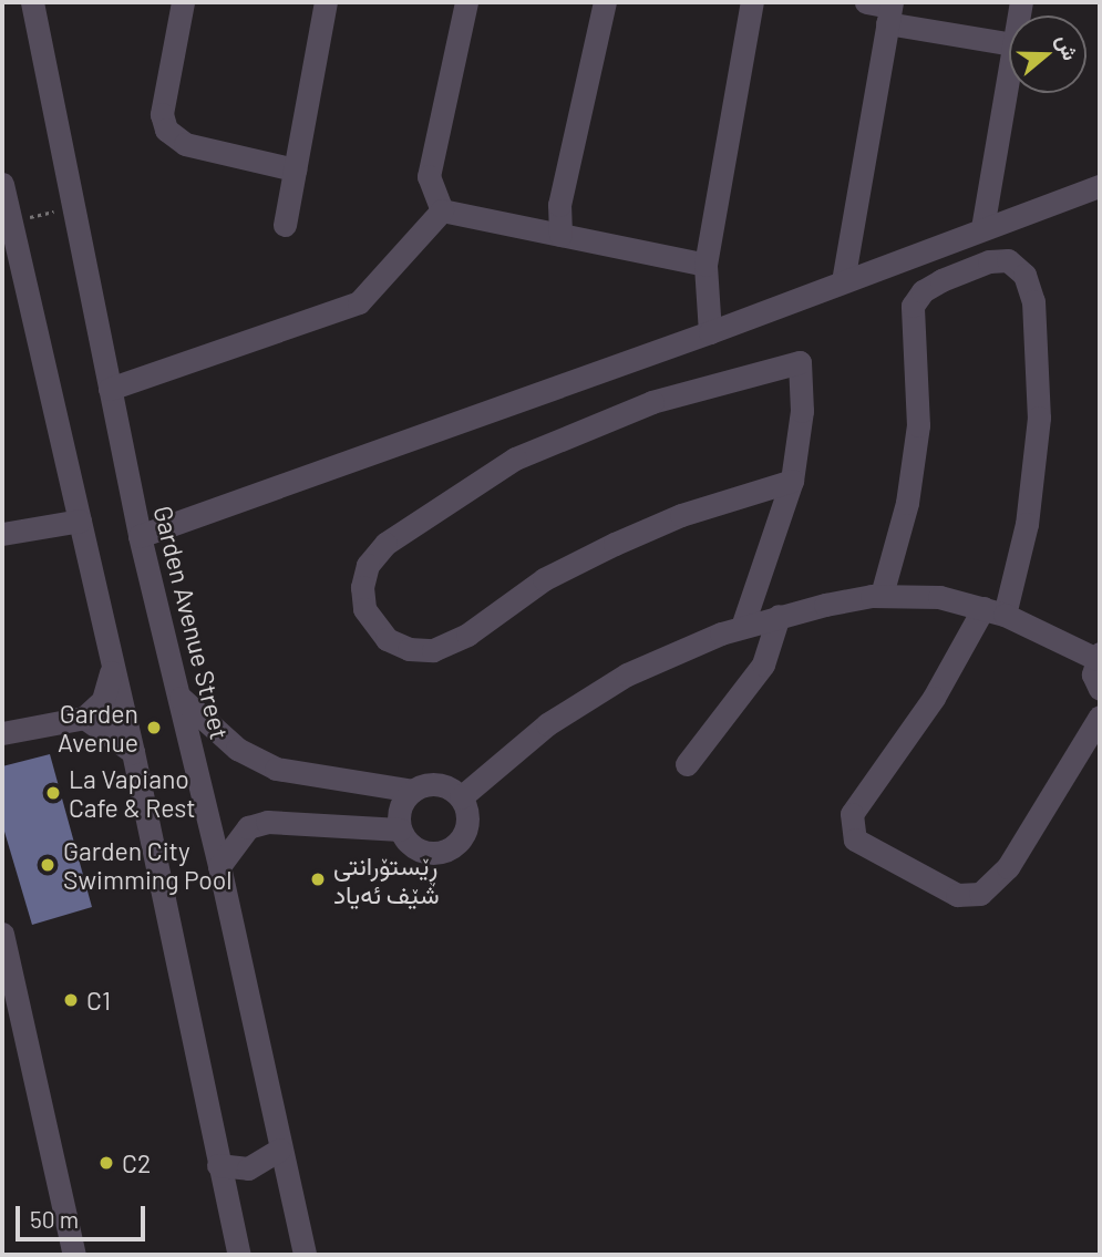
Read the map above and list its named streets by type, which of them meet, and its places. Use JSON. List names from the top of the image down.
{
  "streets": {
    "street": ["Garden Avenue Street"]
  },
  "places": [
    "Garden Avenue",
    "La Vapiano Cafe & Rest",
    "Garden City Swimming Pool",
    "ڕێستۆرانتی شێف ئەیاد",
    "C1",
    "C2"
  ],
  "scale_bar": "50 m",
  "north": "right"
}
